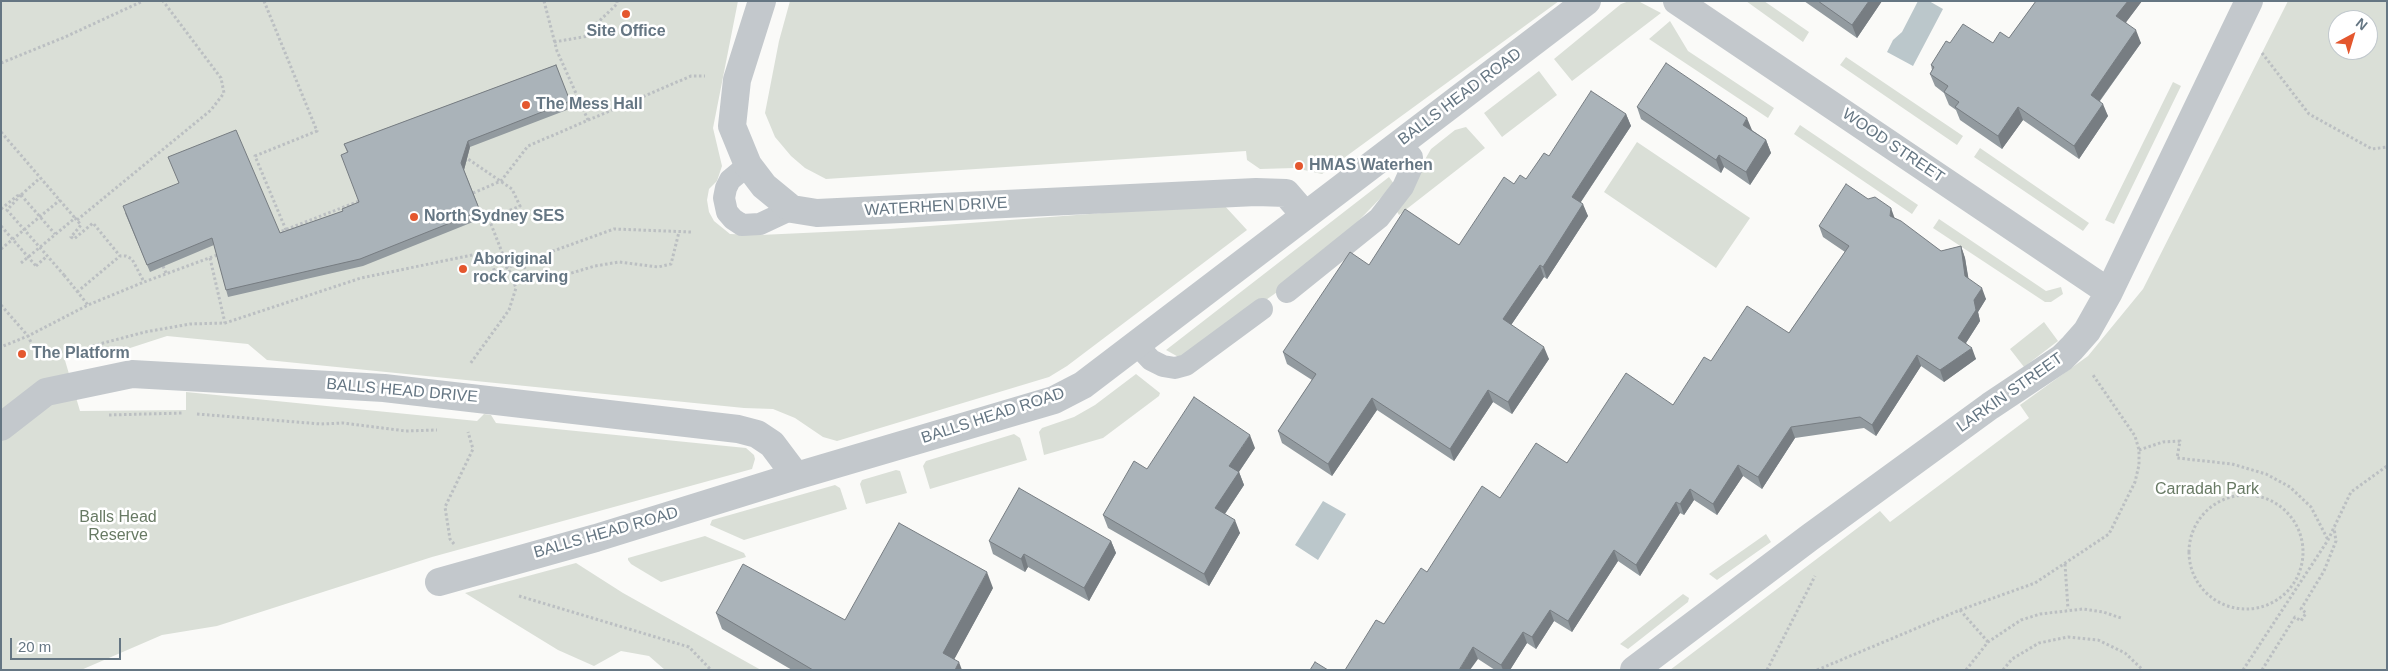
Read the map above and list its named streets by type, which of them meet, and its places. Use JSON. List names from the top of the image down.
{
  "streets": {
    "street": [
      "BALLS HEAD ROAD",
      "WOOD STREET",
      "WATERHEN DRIVE",
      "BALLS HEAD DRIVE",
      "LARKIN STREET"
    ]
  },
  "crossings": [
    ["BALLS HEAD ROAD", "WATERHEN DRIVE"],
    ["BALLS HEAD ROAD", "BALLS HEAD DRIVE"],
    ["WOOD STREET", "LARKIN STREET"]
  ],
  "parks": ["Carradah Park", "Balls Head Reserve"],
  "places": [
    "Site Office",
    "The Mess Hall",
    "HMAS Waterhen",
    "North Sydney SES",
    "Aboriginal rock carving",
    "The Platform"
  ],
  "scale_bar": "20 m",
  "north": "top right"
}
